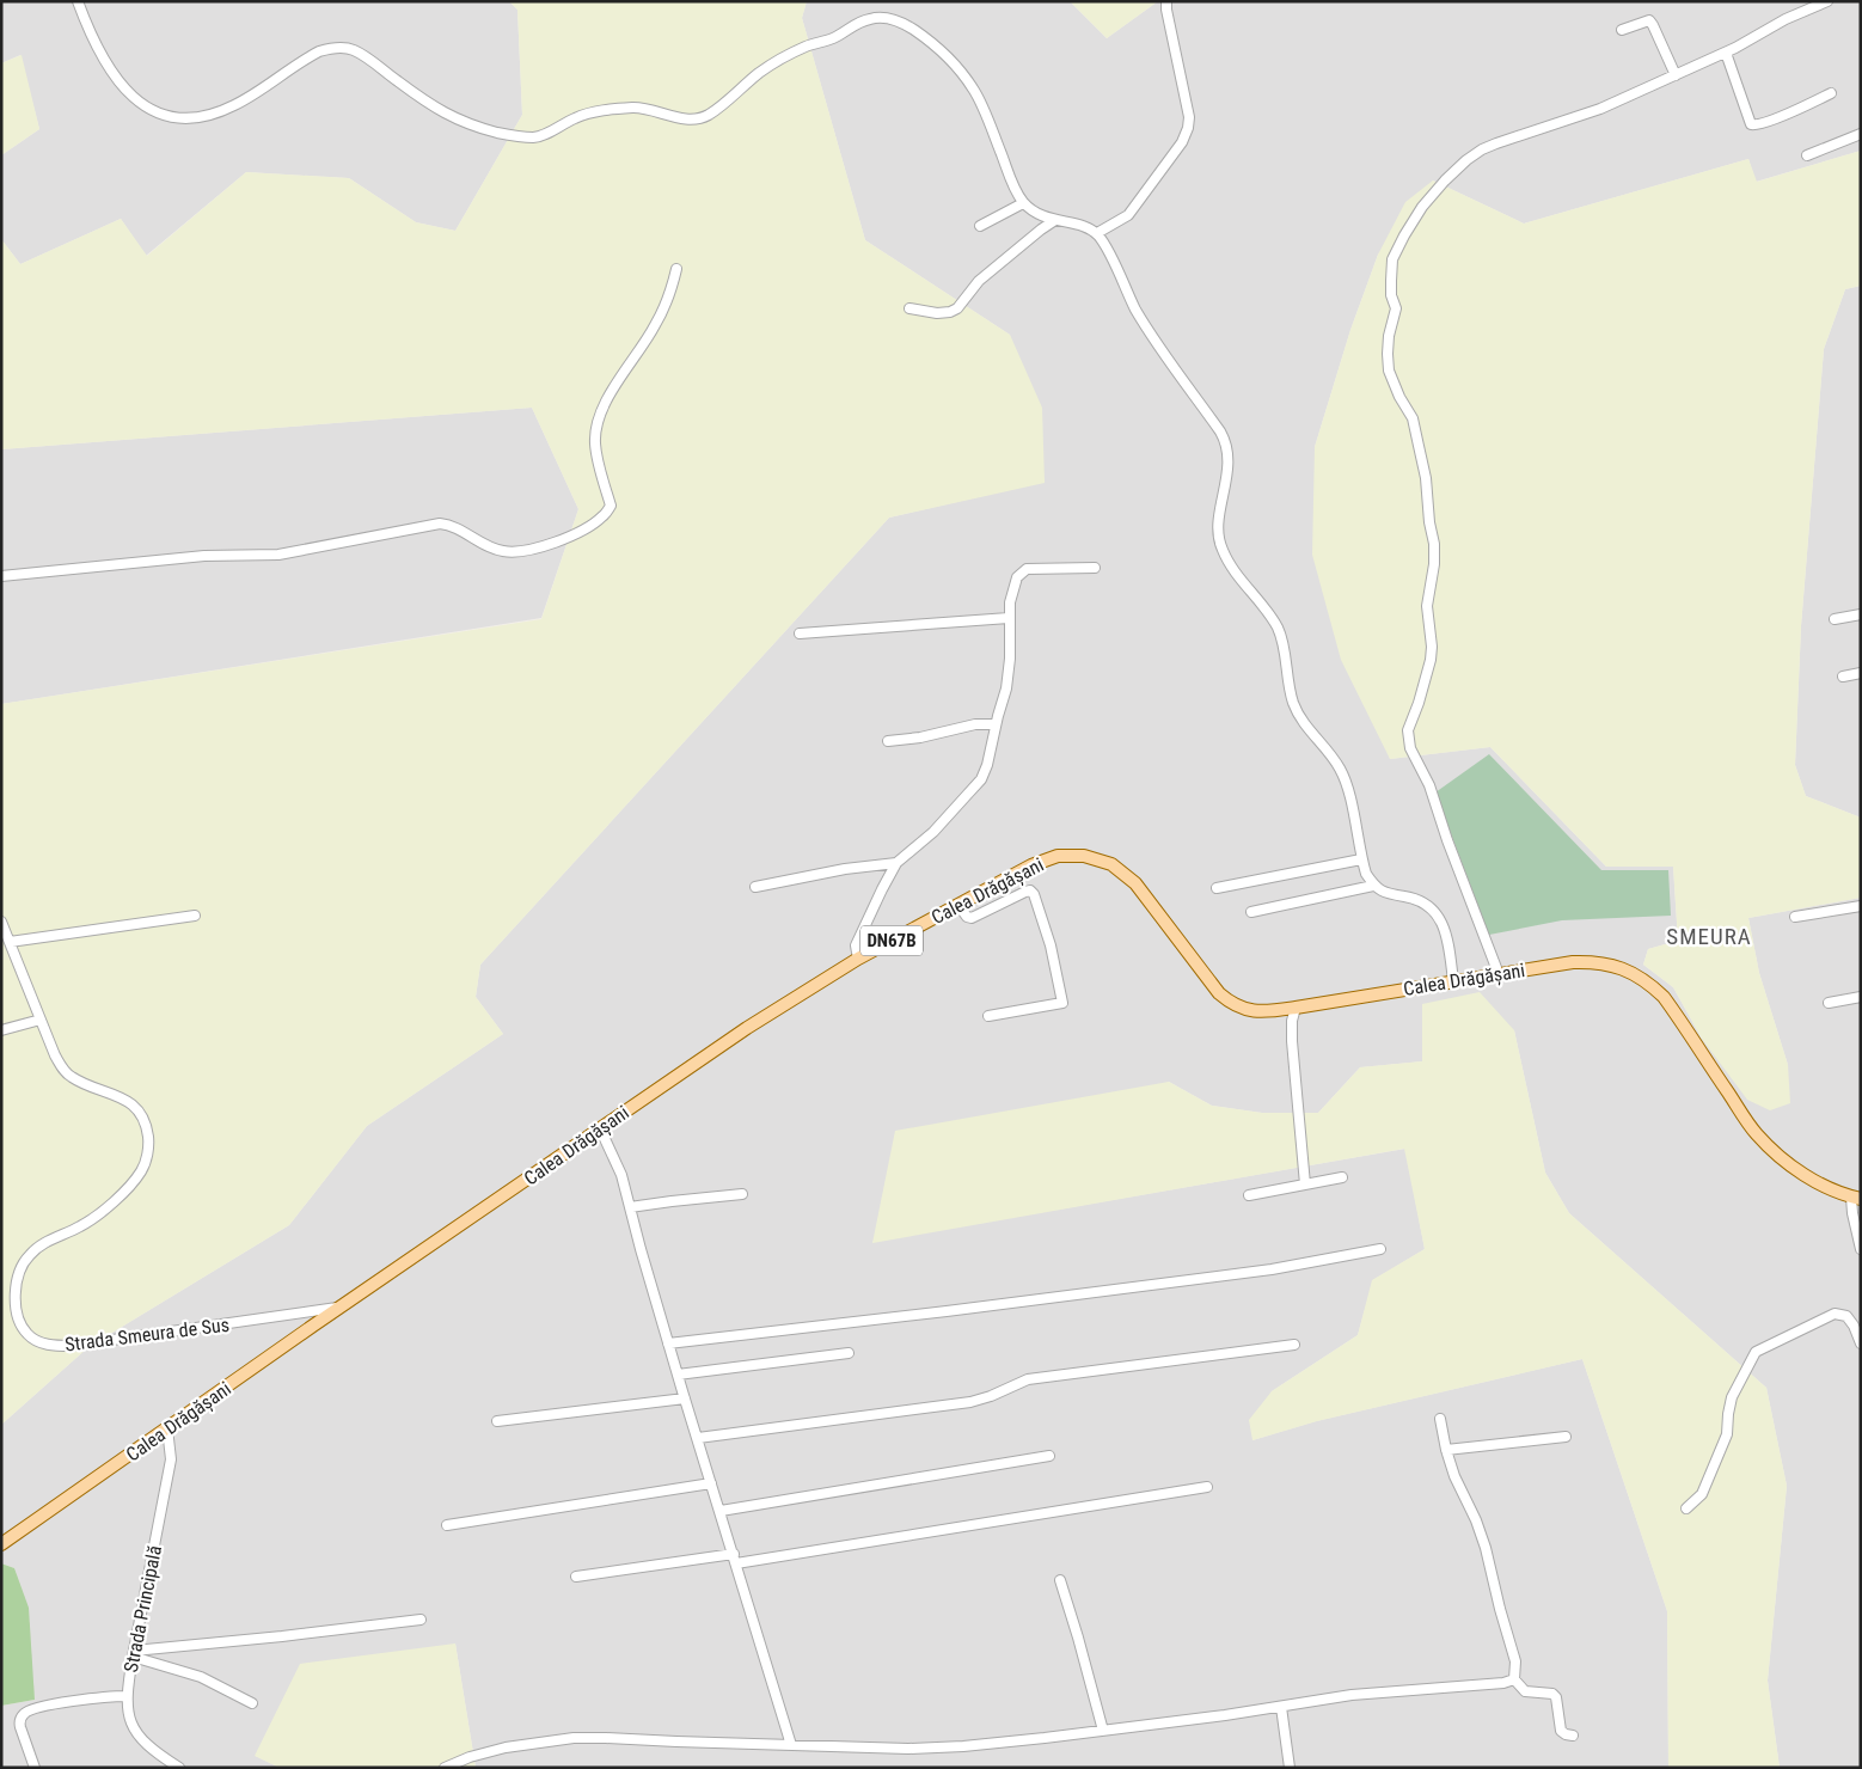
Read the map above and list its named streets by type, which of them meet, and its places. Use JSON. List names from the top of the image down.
{
  "streets": {
    "main road": ["Calea Drăgășani", "DN67B"],
    "street": ["Strada Smeura de Sus", "Strada Principală"]
  },
  "crossings": [
    ["Calea Drăgășani", "Strada Smeura de Sus"],
    ["Calea Drăgășani", "Strada Principală"]
  ],
  "districts": ["SMEURA"]
}
